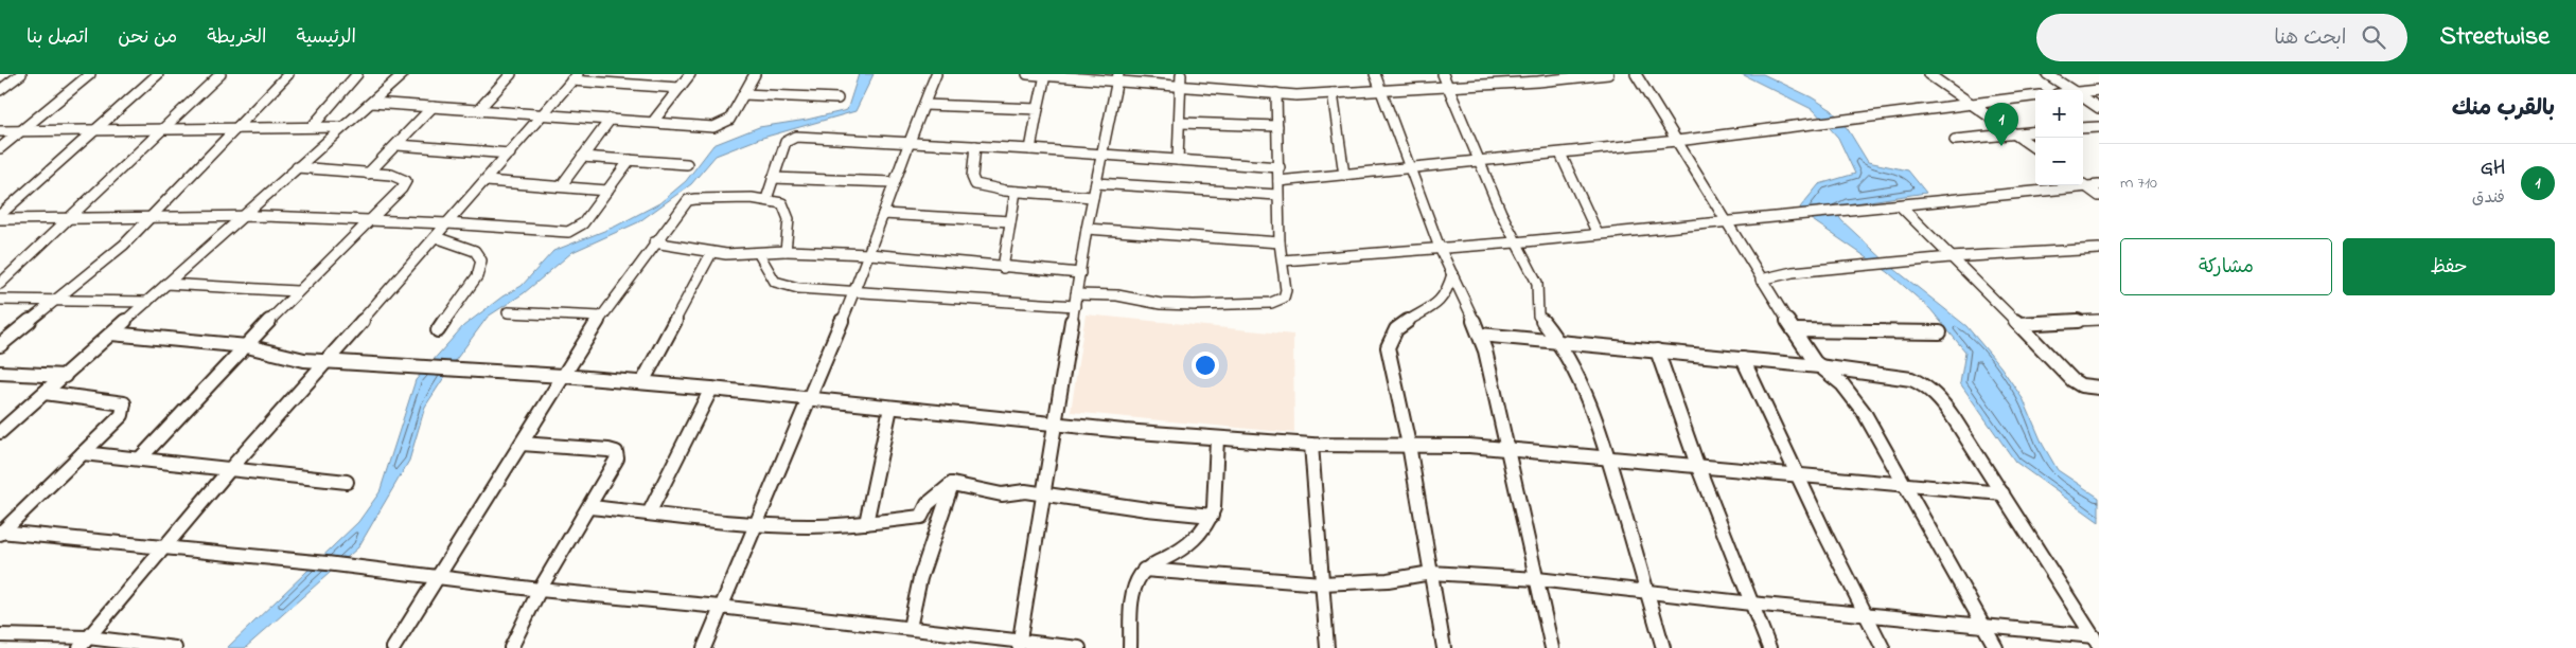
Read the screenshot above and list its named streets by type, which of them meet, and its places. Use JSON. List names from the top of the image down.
{
  "page": {
    "header": "Streetwise",
    "search": "ابحث هنا",
    "nav": [
      "الرئيسية",
      "الخريطة",
      "من نحن",
      "اتصل بنا"
    ],
    "heading": "بالقرب منك",
    "map_buttons": ["+", "−"],
    "pins": "1",
    "list": [
      {
        "mark": "1",
        "name": "GH",
        "note": "فندق",
        "value": "710 m"
      }
    ],
    "buttons": ["حفظ", "مشاركة"]
  }
}
